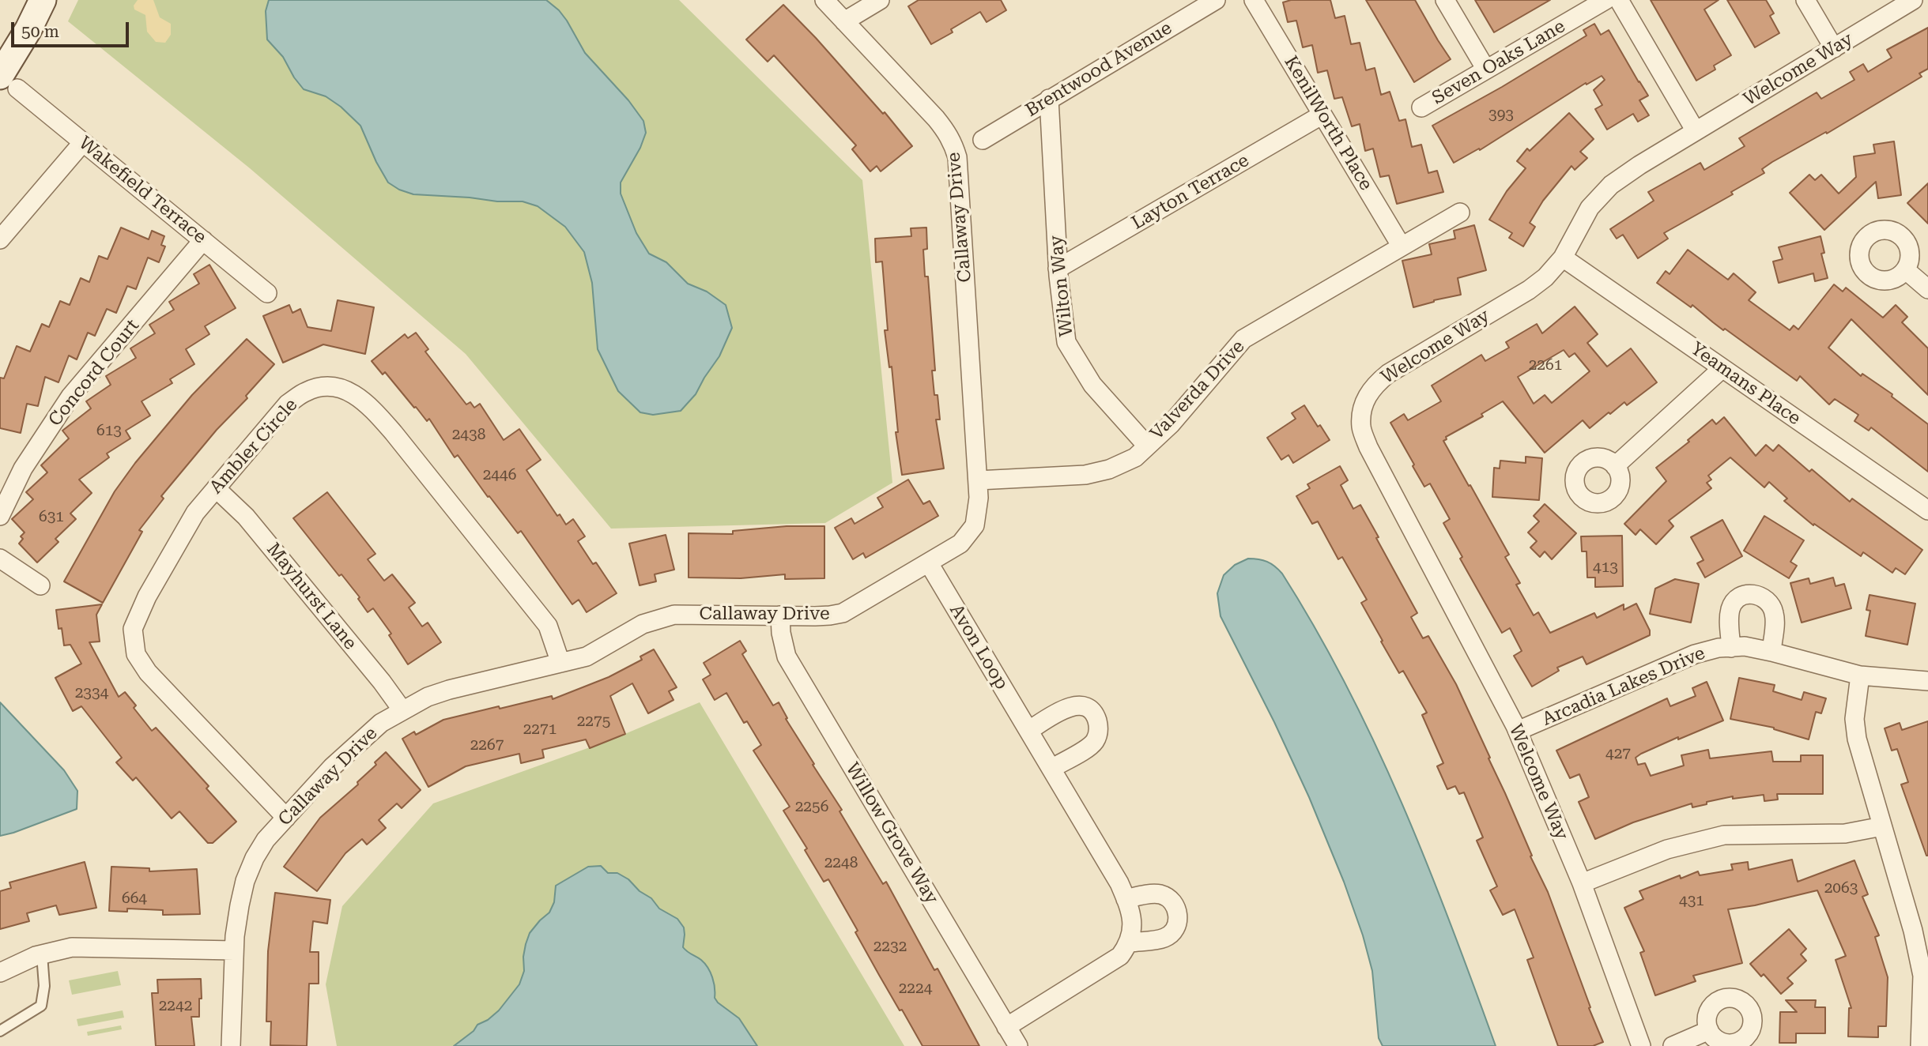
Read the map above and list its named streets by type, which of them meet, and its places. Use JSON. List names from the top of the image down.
{
  "streets": {
    "street": [
      "Seven Oaks Lane",
      "Brentwood Avenue",
      "Welcome Way",
      "KenilWorth Place",
      "Wakefield Terrace",
      "Layton Terrace",
      "Callaway Drive",
      "Wilton Way",
      "Concord Court",
      "Yeamans Place",
      "Valverda Drive",
      "Ambler Circle",
      "Mayhurst Lane",
      "Avon Loop",
      "Arcadia Lakes Drive",
      "Willow Grove Way"
    ]
  },
  "crossings": [
    ["Brentwood Avenue", "Wilton Way"],
    ["Welcome Way", "Yeamans Place"],
    ["Welcome Way", "Arcadia Lakes Drive"],
    ["KenilWorth Place", "Layton Terrace"],
    ["KenilWorth Place", "Valverda Drive"],
    ["Wakefield Terrace", "Concord Court"],
    ["Layton Terrace", "Wilton Way"],
    ["Callaway Drive", "Valverda Drive"],
    ["Callaway Drive", "Ambler Circle"],
    ["Callaway Drive", "Mayhurst Lane"],
    ["Callaway Drive", "Avon Loop"],
    ["Callaway Drive", "Willow Grove Way"],
    ["Wilton Way", "Valverda Drive"],
    ["Ambler Circle", "Mayhurst Lane"]
  ],
  "house_numbers": [
    "393",
    "2261",
    "613",
    "2438",
    "2446",
    "631",
    "413",
    "2334",
    "2275",
    "2271",
    "2267",
    "427",
    "2256",
    "2248",
    "2063",
    "664",
    "431",
    "2232",
    "2224",
    "2242"
  ],
  "scale_bar": "50 m"
}
